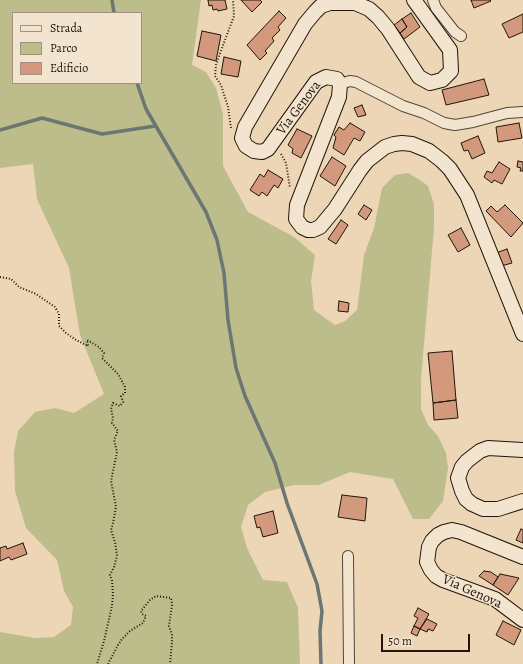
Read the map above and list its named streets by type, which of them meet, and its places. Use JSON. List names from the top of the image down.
{
  "streets": {
    "main road": ["Via Genova"]
  },
  "legend": ["Strada", "Parco", "Edificio"],
  "scale_bar": "50 m"
}
